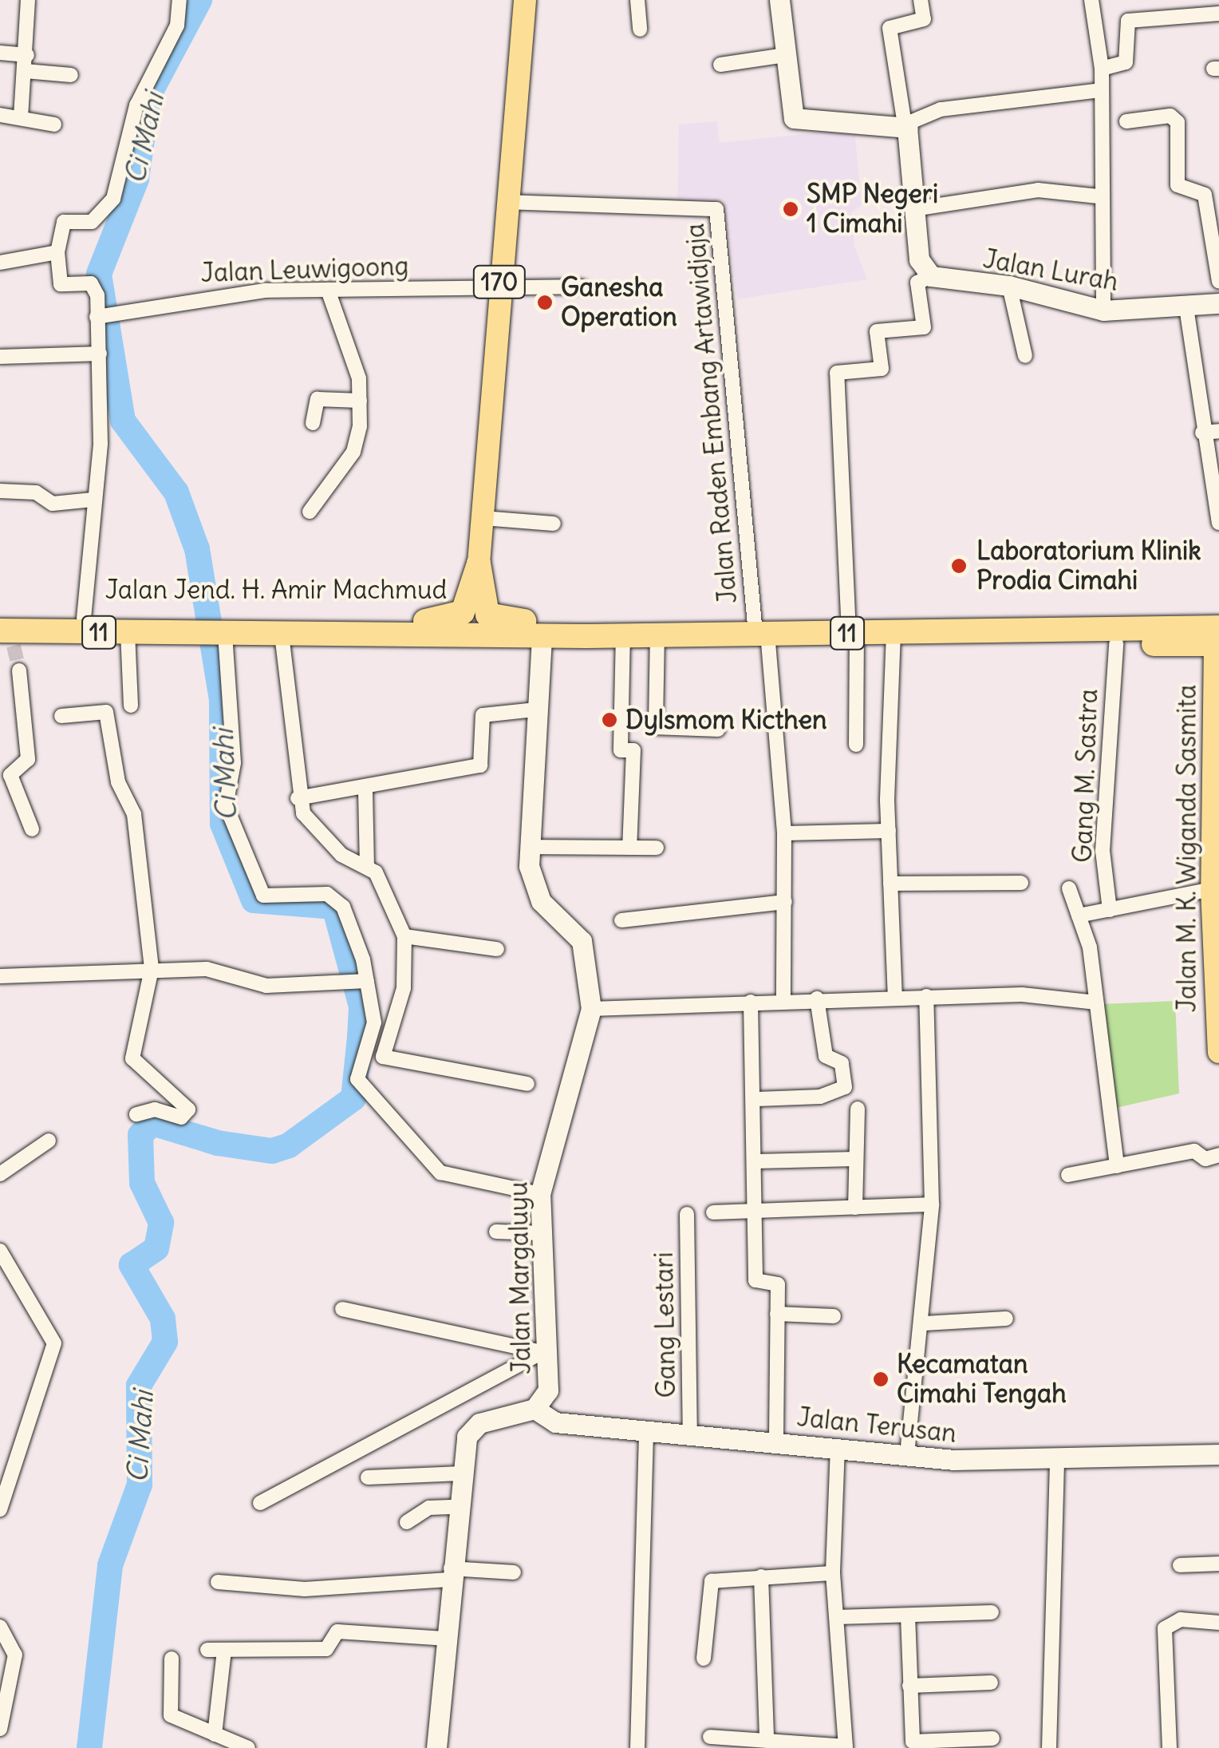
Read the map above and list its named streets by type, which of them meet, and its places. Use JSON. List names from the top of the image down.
{
  "streets": {
    "highway": ["Jalan Jend. H. Amir Machmud", "11"],
    "main road": [
      "Jalan Lurah",
      "170",
      "Jalan M. K. Wiganda Sasmita",
      "Jalan Margaluyu",
      "Jalan Terusan"
    ],
    "street": [
      "Jalan Leuwigoong",
      "Jalan Raden Embang Artawidjaja",
      "Gang M. Sastra",
      "Gang Lestari"
    ]
  },
  "crossings": [
    ["Jalan Leuwigoong", "170"],
    ["170", "Jalan Raden Embang Artawidjaja"],
    ["170", "Jalan Jend. H. Amir Machmud"],
    ["Jalan Raden Embang Artawidjaja", "Jalan Jend. H. Amir Machmud"],
    ["Jalan Jend. H. Amir Machmud", "Gang M. Sastra"],
    ["Jalan Jend. H. Amir Machmud", "Jalan M. K. Wiganda Sasmita"],
    ["Jalan Jend. H. Amir Machmud", "Jalan Margaluyu"],
    ["Jalan Margaluyu", "Jalan Terusan"],
    ["Gang Lestari", "Jalan Terusan"]
  ],
  "water": ["Ci Mahi"],
  "places": [
    "SMP Negeri 1 Cimahi",
    "Ganesha Operation",
    "Laboratorium Klinik Prodia Cimahi",
    "Dylsmom Kicthen",
    "Kecamatan Cimahi Tengah"
  ]
}
